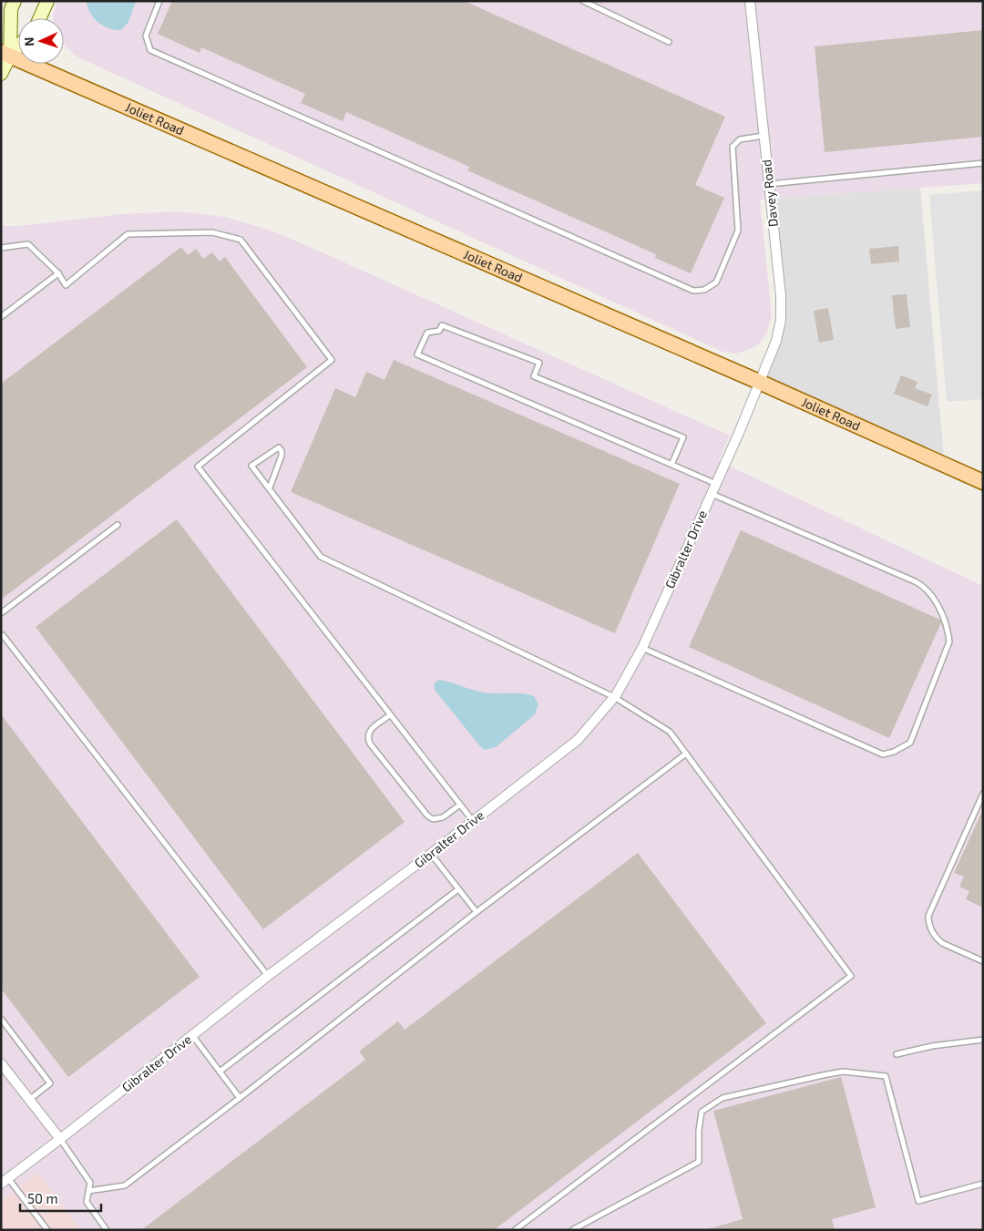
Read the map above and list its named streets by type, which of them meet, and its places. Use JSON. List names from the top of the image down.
{
  "streets": {
    "main road": ["Joliet Road"],
    "street": ["Davey Road", "Gibralter Drive"]
  },
  "crossings": [
    ["Joliet Road", "Davey Road"],
    ["Joliet Road", "Gibralter Drive"],
    ["Davey Road", "Gibralter Drive"]
  ],
  "scale_bar": "50 m",
  "north": "left"
}
